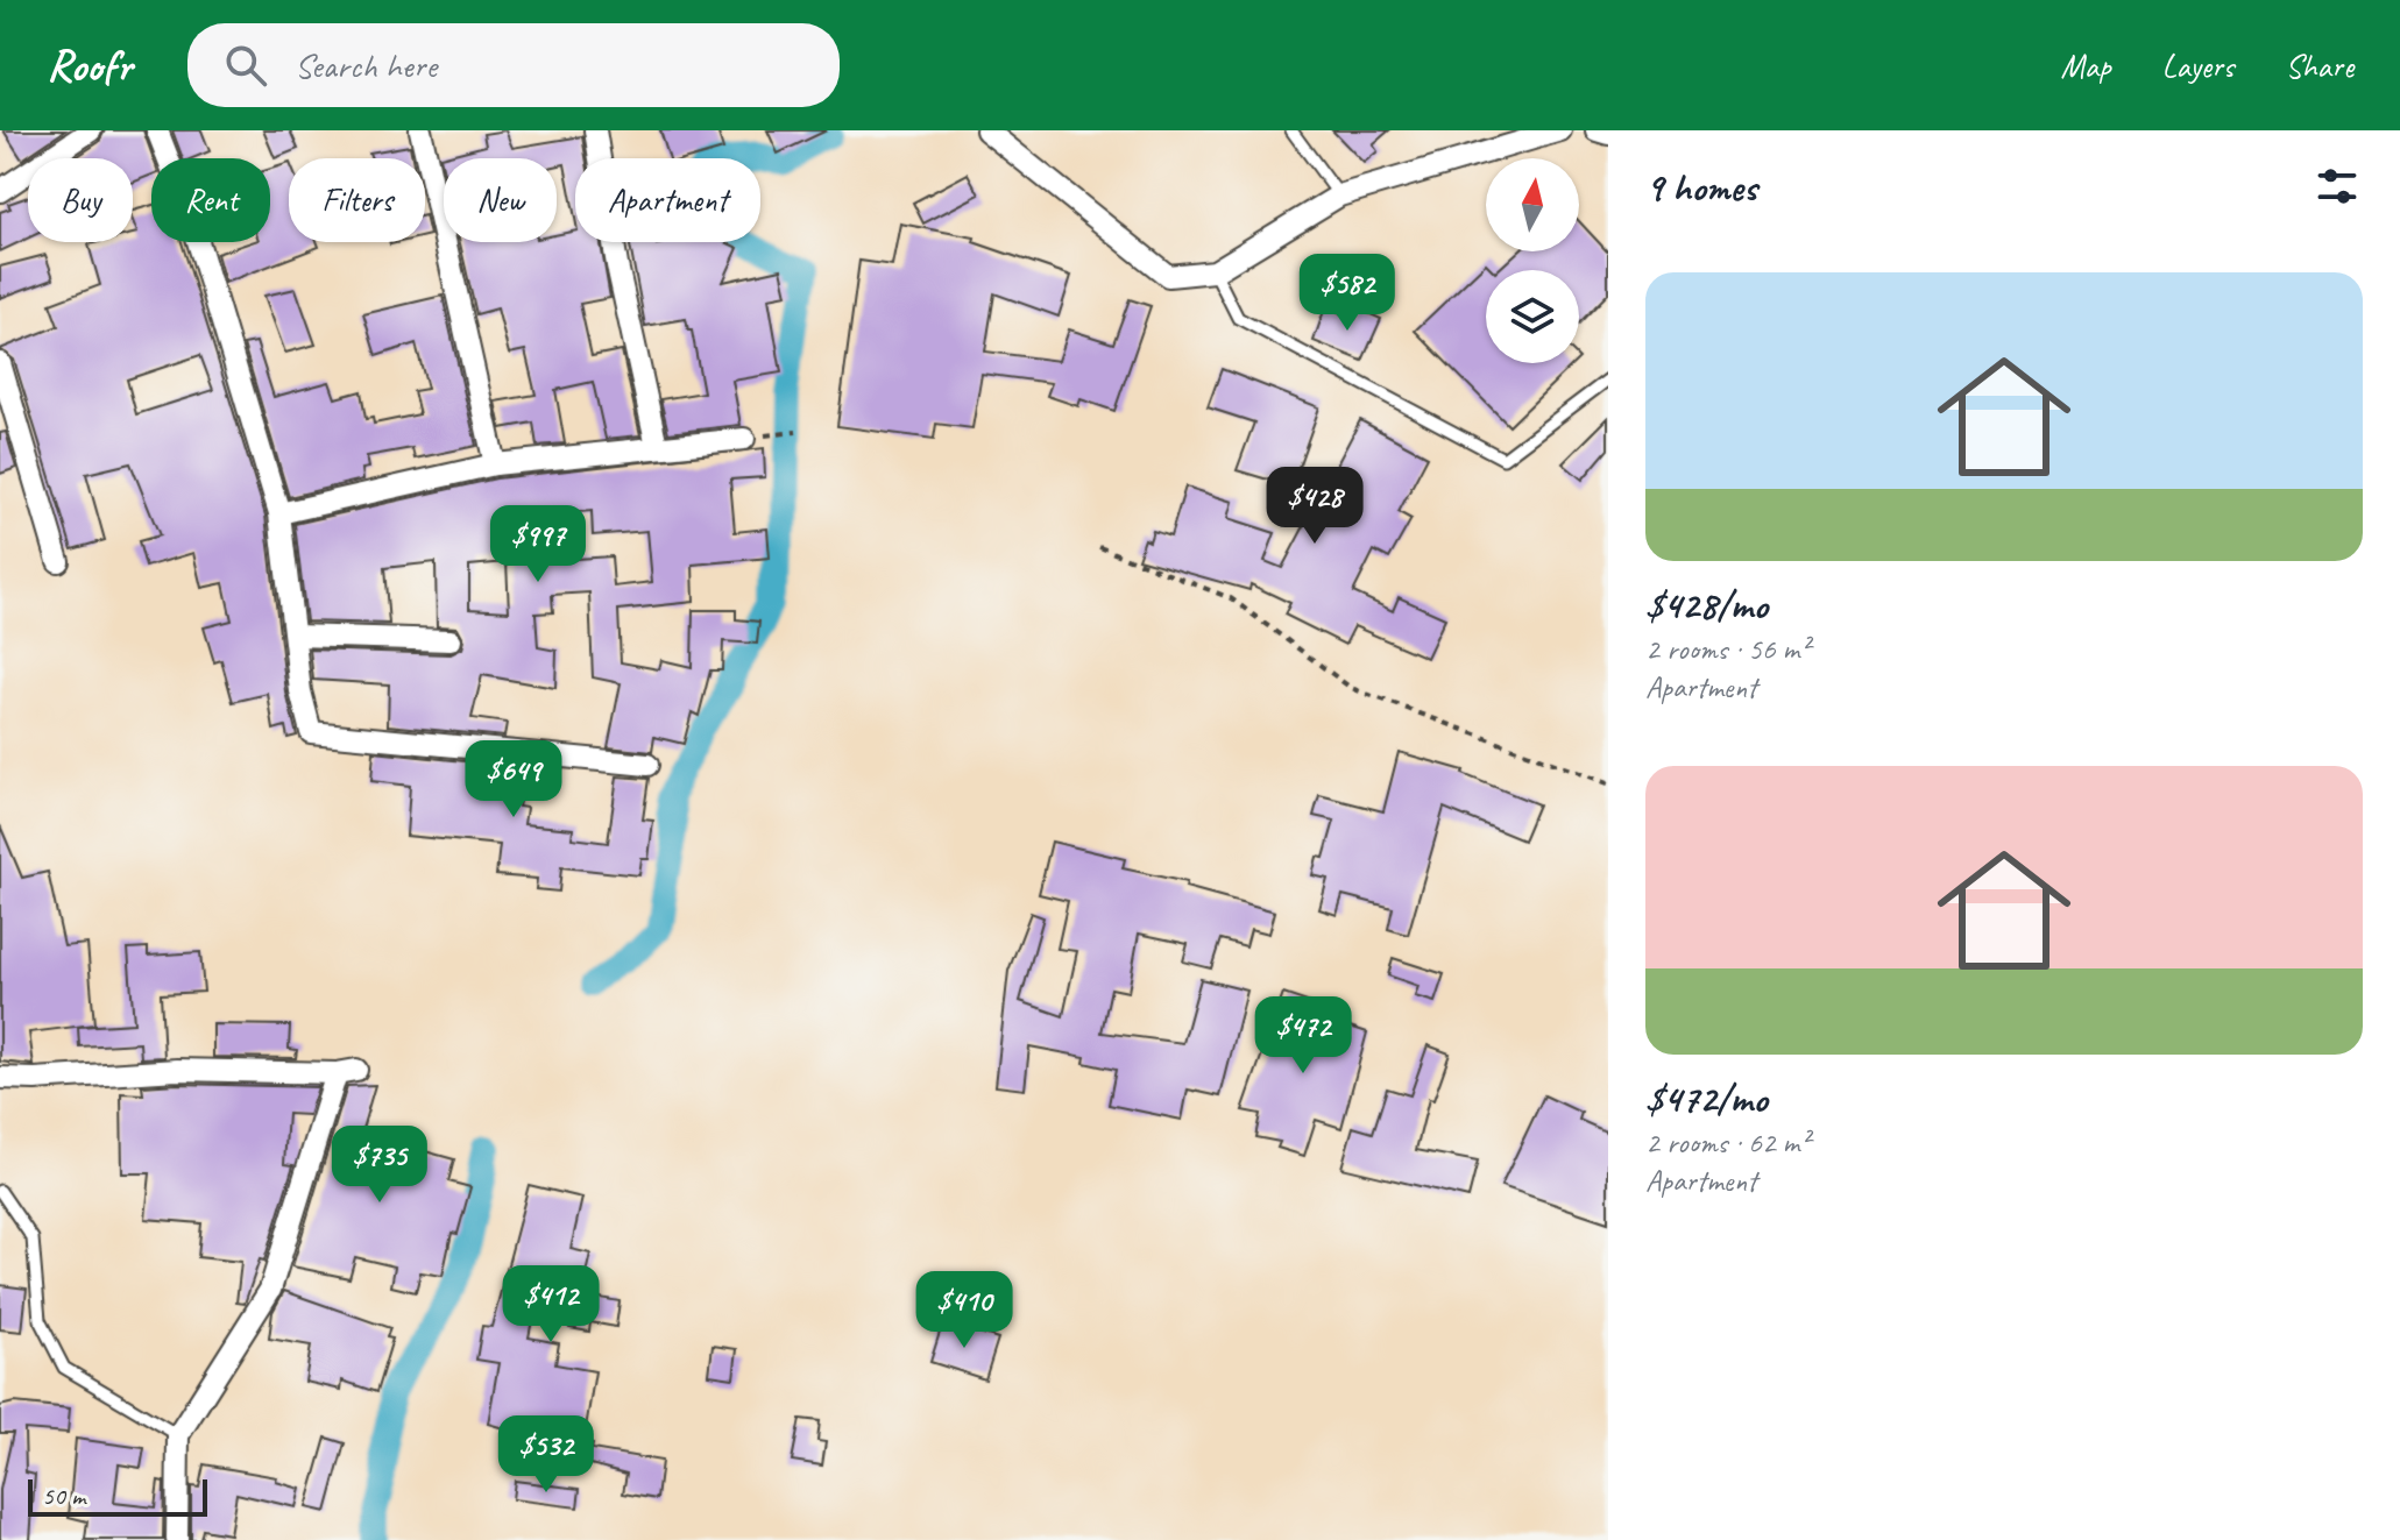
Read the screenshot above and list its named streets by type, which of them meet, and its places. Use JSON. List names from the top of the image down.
{
  "scale_bar": "50 m",
  "north": "top",
  "page": {
    "header": "Roofr",
    "search": "Search here",
    "nav": ["Map", "Layers", "Share"],
    "heading": "9 homes",
    "chip": [
      "Buy",
      "Rent",
      "Filters",
      "New",
      "Apartment"
    ],
    "list": [
      {
        "name": "$428/mo",
        "note": "2 rooms · 56 m² · Apartment"
      },
      {
        "name": "$472/mo",
        "note": "2 rooms · 62 m² · Apartment"
      }
    ],
    "price": [
      "$582",
      "$428",
      "$997",
      "$649",
      "$472",
      "$735",
      "$412",
      "$410",
      "$532"
    ],
    "scale": "50 m"
  }
}
